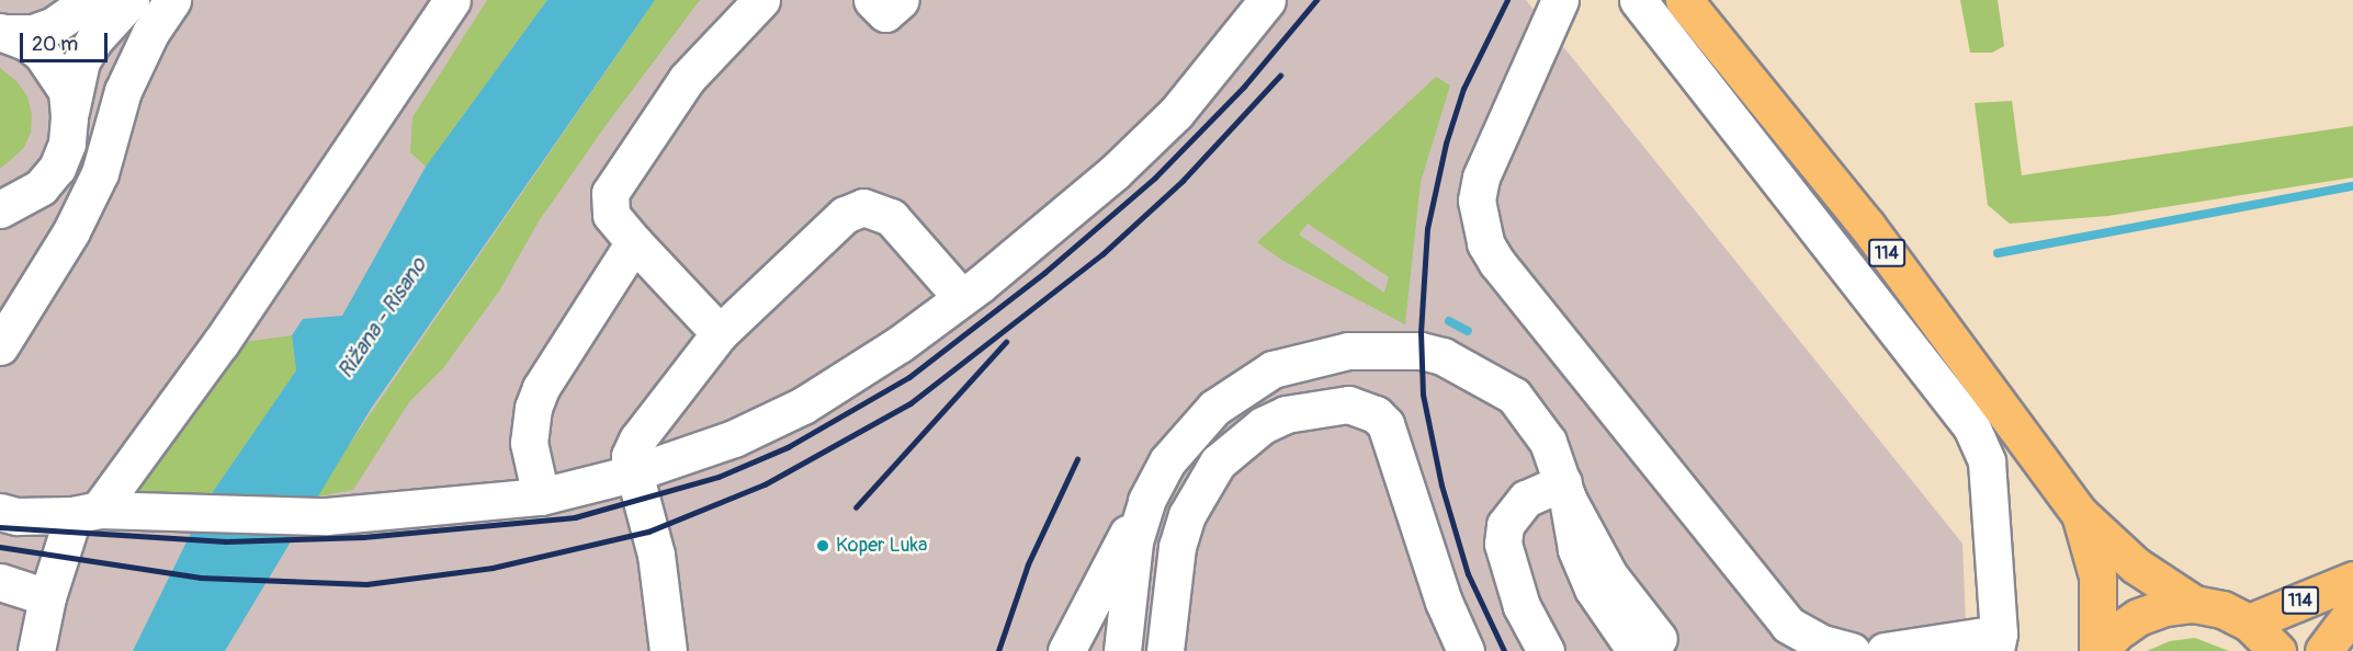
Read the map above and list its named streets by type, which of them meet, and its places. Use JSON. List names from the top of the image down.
{
  "streets": {
    "main road": ["114"]
  },
  "water": ["Rižana - Risano"],
  "places": ["Koper Luka"],
  "scale_bar": "20 m"
}
